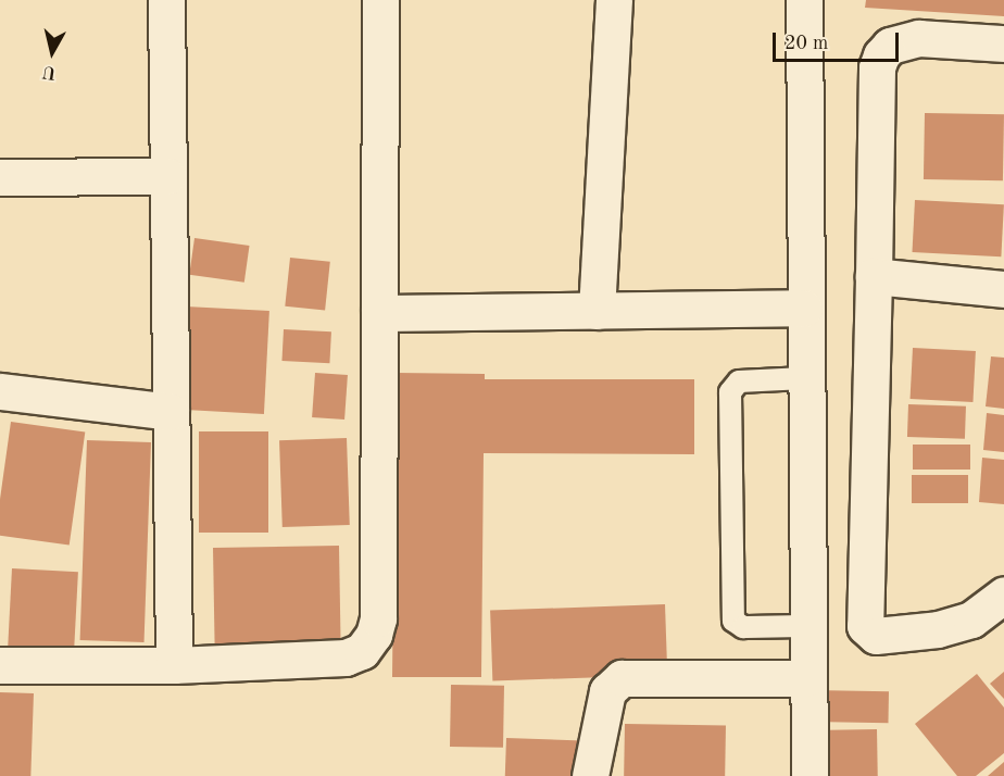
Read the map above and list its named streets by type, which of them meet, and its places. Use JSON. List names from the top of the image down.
{
  "scale_bar": "20 m",
  "north": "bottom"
}
